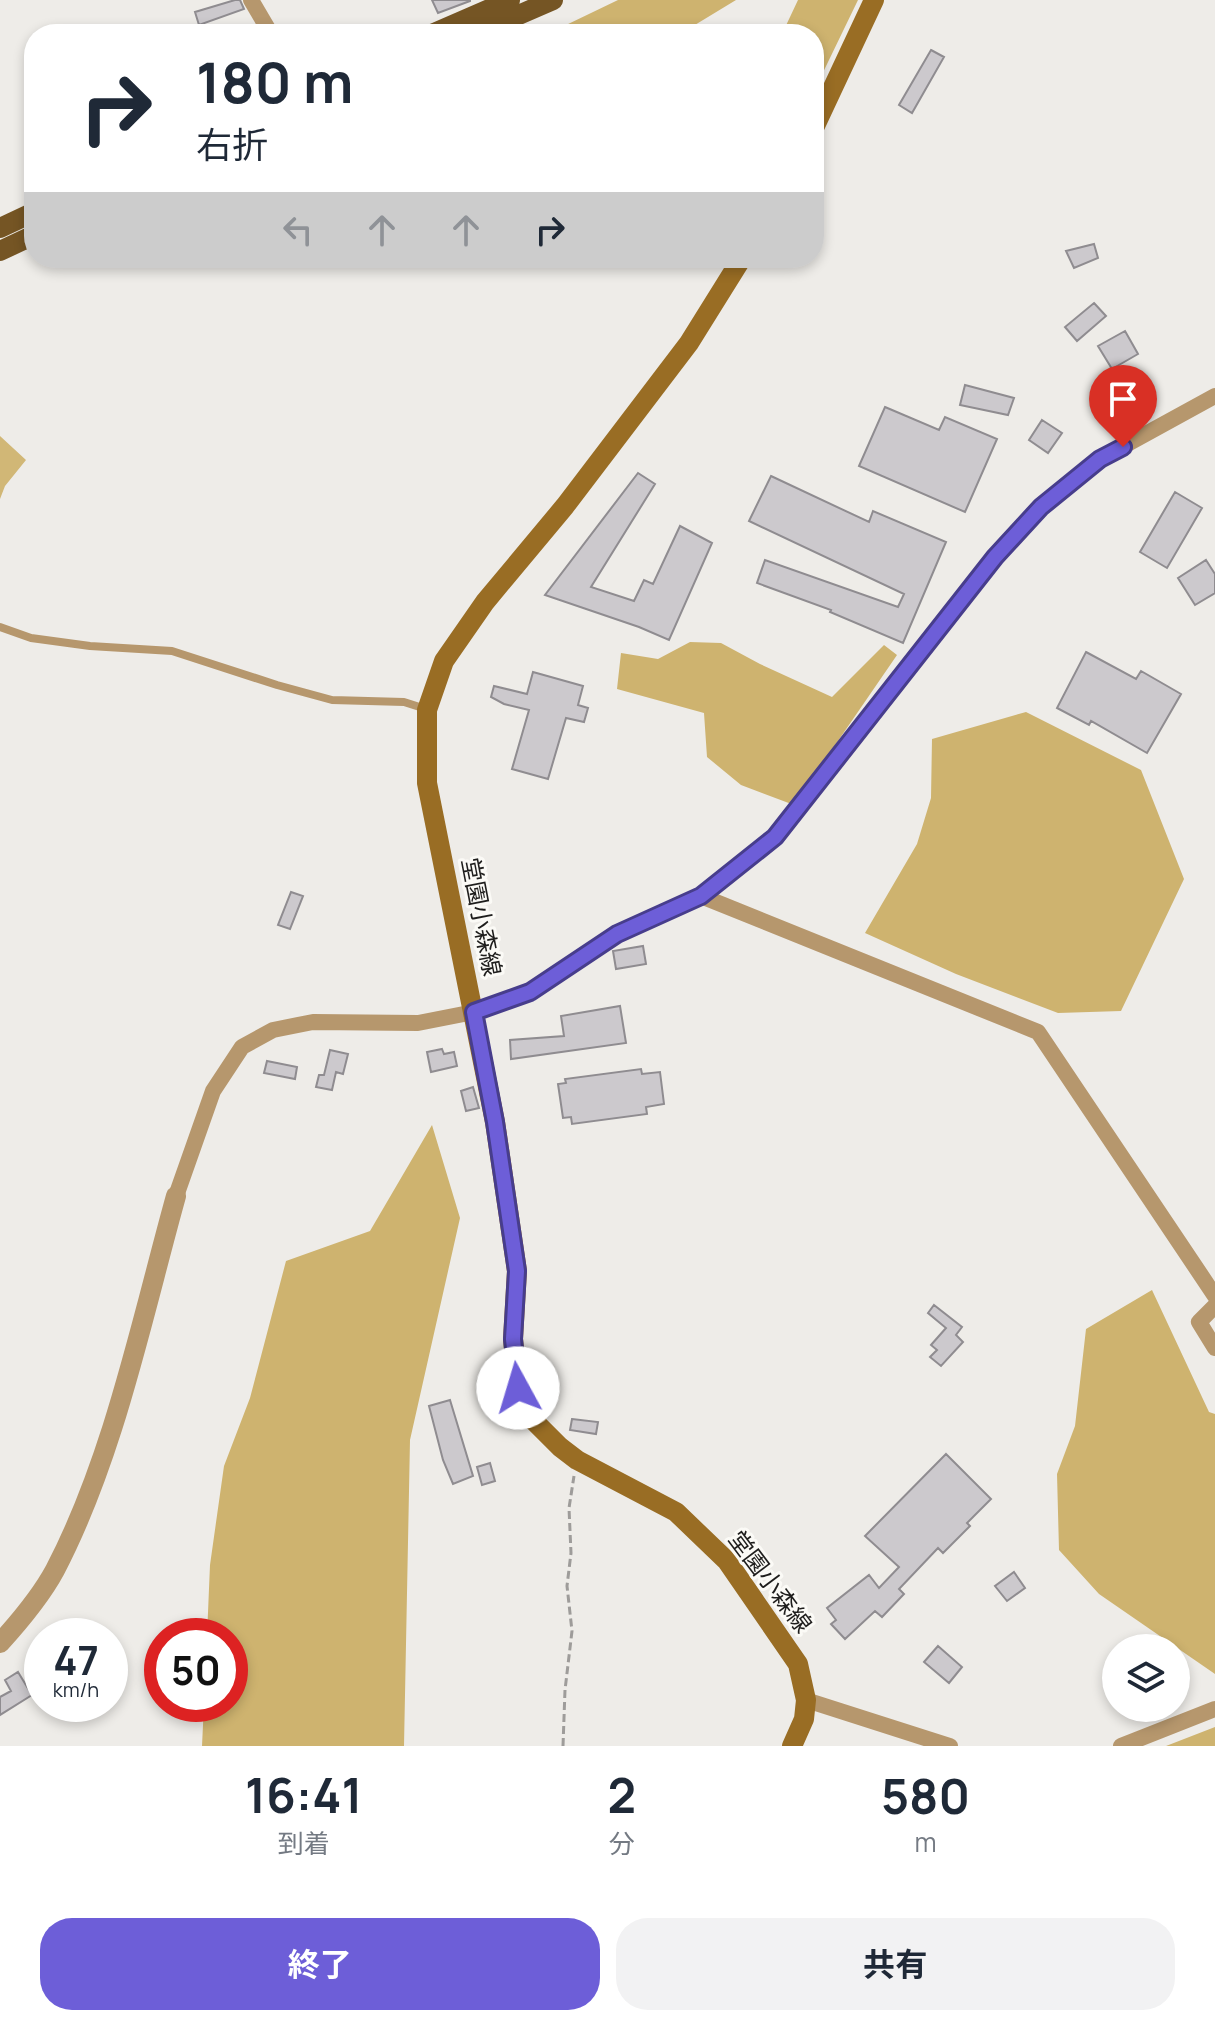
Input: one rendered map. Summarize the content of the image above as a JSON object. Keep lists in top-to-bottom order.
{
  "streets": {
    "main road": ["堂園小森線"]
  },
  "page": {
    "turn": ["180 m", "右折"],
    "speed": "47 km/h",
    "limit": "50",
    "eta": [
      "16:41",
      "到着",
      "2",
      "分",
      "580",
      "m"
    ],
    "buttons": ["終了", "共有"]
  }
}
